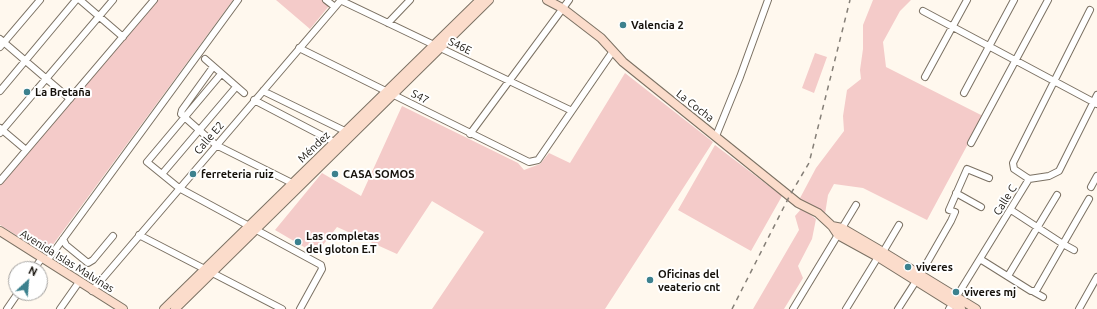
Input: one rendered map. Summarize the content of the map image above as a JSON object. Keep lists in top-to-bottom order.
{
  "streets": {
    "street": [
      "S46E",
      "S47",
      "La Cocha",
      "Calle E2",
      "Méndez",
      "Calle C",
      "Avenida Islas Malvinas"
    ]
  },
  "crossings": [
    ["S46E", "S47"],
    ["S46E", "Calle E2"],
    ["S46E", "Méndez"],
    ["S47", "Calle E2"],
    ["S47", "Méndez"],
    ["La Cocha", "Calle C"],
    ["Calle E2", "Avenida Islas Malvinas"]
  ],
  "places": [
    "Valencia 2",
    "La Bretaña",
    "ferreteria ruiz",
    "CASA SOMOS",
    "Las completas del gloton E.T",
    "viveres",
    "Oficinas del veaterio cnt",
    "viveres mj"
  ],
  "north": "top right"
}
